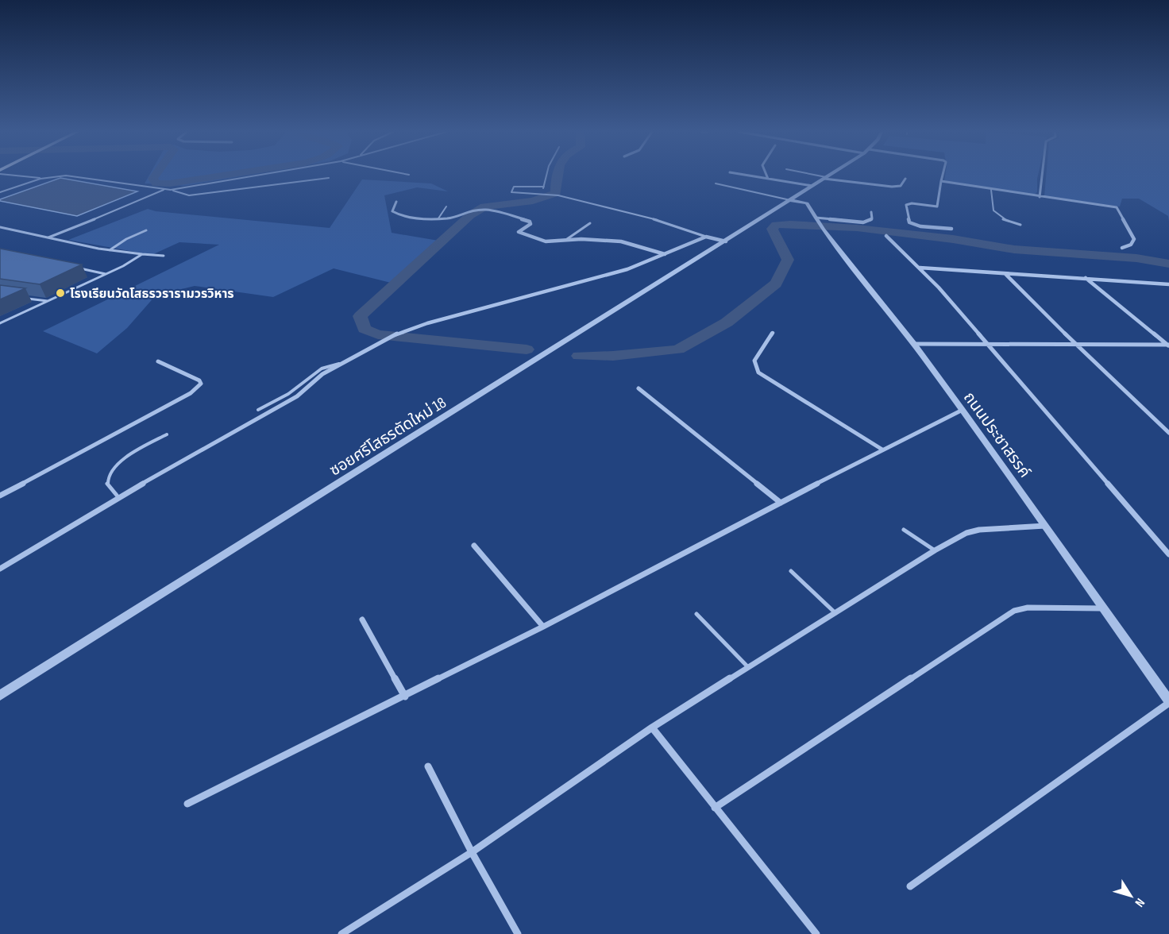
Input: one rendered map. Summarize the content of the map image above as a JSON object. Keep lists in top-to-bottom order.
{
  "streets": {
    "street": ["ถนนประชาสรรค์", "ซอยศรีโสธรตัดใหม่ 18"]
  },
  "crossings": [
    ["ถนนประชาสรรค์", "ซอยศรีโสธรตัดใหม่ 18"]
  ],
  "places": ["โรงเรียนวัดโสธรวรารามวรวิหาร"],
  "north": "bottom right"
}
